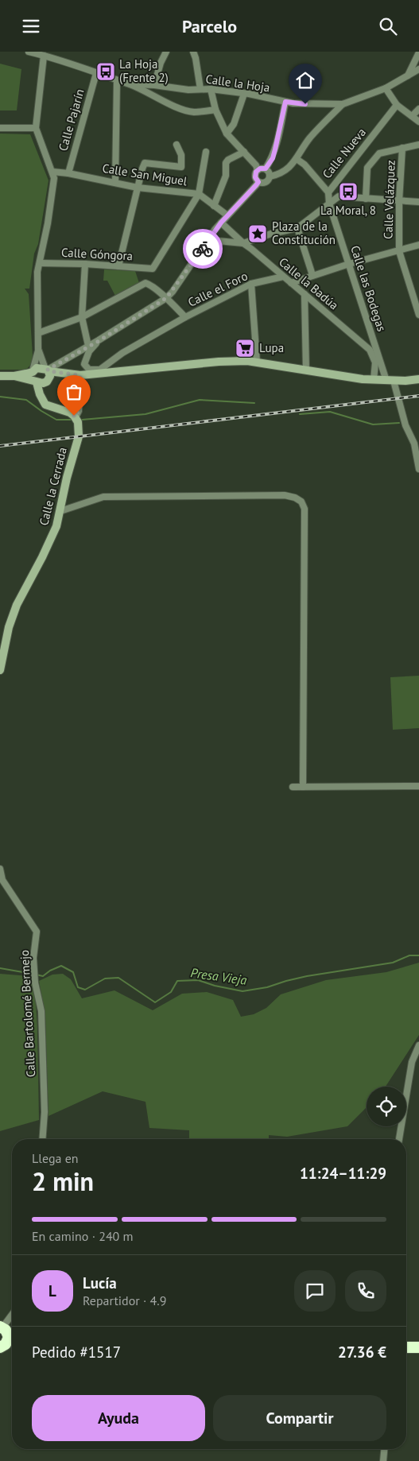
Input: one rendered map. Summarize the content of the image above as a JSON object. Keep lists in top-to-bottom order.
{
  "streets": {
    "main road": ["Calle la Cerrada"],
    "street": [
      "Calle la Hoja",
      "Calle Pajarín",
      "Calle Nueva",
      "Calle San Miguel",
      "Calle Velázquez",
      "Calle Góngora",
      "Calle la Badúa",
      "Calle las Bodegas",
      "Calle el Foro",
      "Calle Bartolomé Bermejo"
    ]
  },
  "crossings": [
    ["Calle Pajarín", "Calle San Miguel"],
    ["Calle Nueva", "Calle las Bodegas"],
    ["Calle San Miguel", "Calle Góngora"],
    ["Calle la Badúa", "Calle las Bodegas"],
    ["Calle la Badúa", "Calle el Foro"]
  ],
  "water": ["Presa Vieja"],
  "places": {
    "bus stop": ["La Hoja (Frente 2)", "La Moral, 8"],
    "place": ["Plaza de la Constitución"],
    "supermarket": ["Lupa"]
  },
  "page": {
    "header": "Parcelo",
    "heading": ["2 min", "Llega en", "11:24–11:29"],
    "panel": [
      "Lucía",
      "Repartidor · 4.9",
      "Pedido #1517",
      "27.36 €"
    ],
    "bar": "En camino · 240 m",
    "round": "L",
    "buttons": ["Ayuda", "Compartir"]
  }
}
